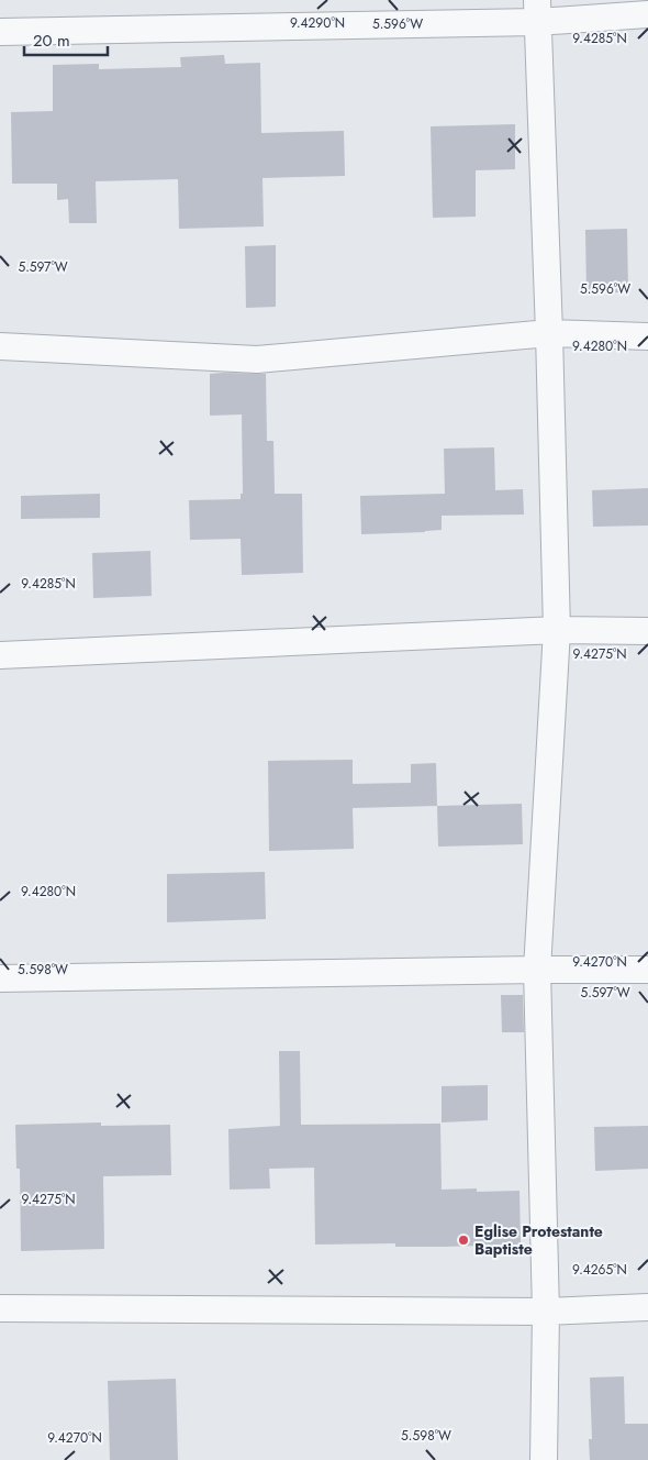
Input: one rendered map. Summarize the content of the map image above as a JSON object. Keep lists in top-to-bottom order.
{
  "places": ["Eglise Protestante Baptiste"],
  "scale_bar": "20 m",
  "coordinates": [
    "9.4290°N",
    "5.596°W",
    "9.4285°N",
    "5.597°W",
    "9.4280°N",
    "9.4275°N",
    "9.4270°N",
    "5.598°W",
    "9.4265°N"
  ]
}
